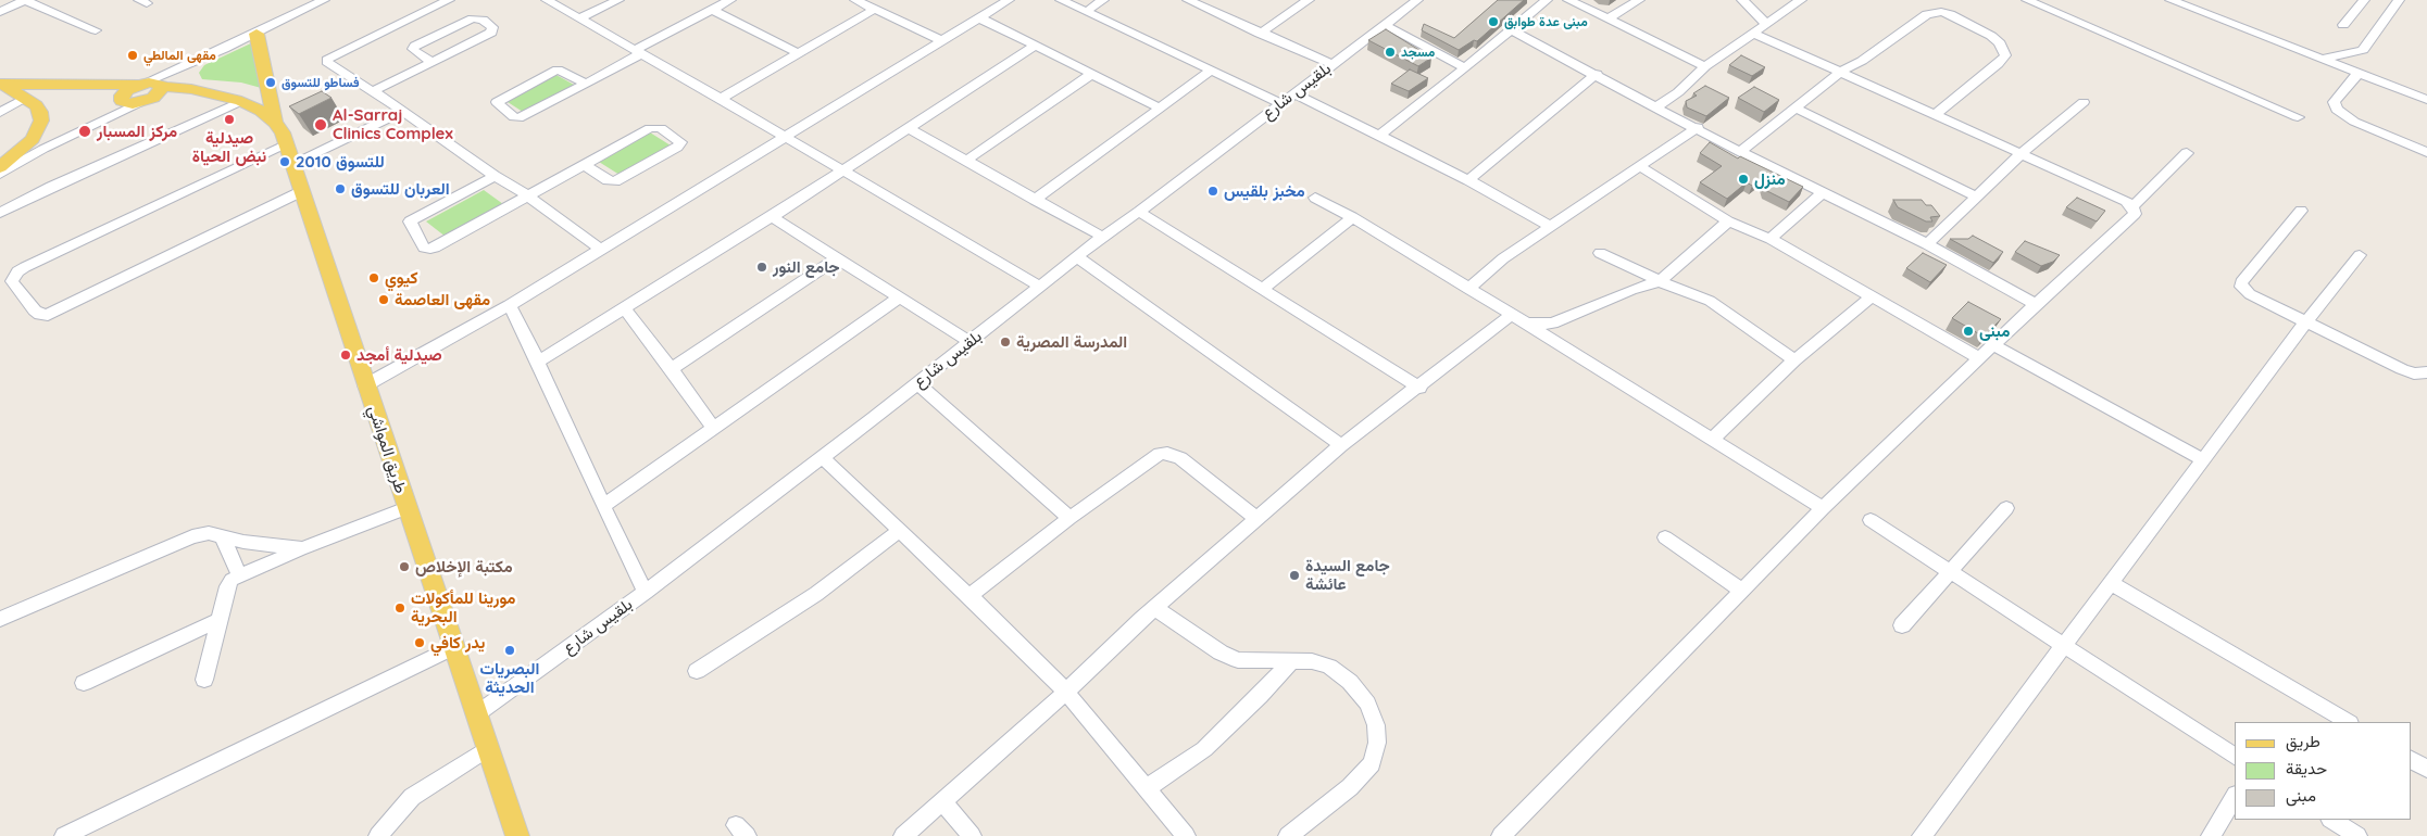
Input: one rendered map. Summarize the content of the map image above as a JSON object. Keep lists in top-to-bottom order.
{
  "streets": {
    "main road": ["طريق المواشي"],
    "street": ["بلقيس شارع"]
  },
  "crossings": [
    ["بلقيس شارع", "طريق المواشي"]
  ],
  "places": [
    "مبنى عدة طوابق",
    "مسجد",
    "مقهى المالطي",
    "فساطو للتسوق",
    "صيدلية نبض الحياة",
    "Al-Sarraj Clinics Complex",
    "مركز المسبار",
    "2010 للتسوق",
    "منزل",
    "العربان للتسوق",
    "مخبز بلقيس",
    "جامع النور",
    "كيوي",
    "مقهى العاصمة",
    "مبنى",
    "المدرسة المصرية",
    "صيدلية أمجد",
    "مكتبة الإخلاص",
    "جامع السيدة عائشة",
    "مورينا للمأكولات البحرية",
    "يدر كافي",
    "البصريات الحديثة"
  ],
  "legend": ["طريق", "حديقة", "مبنى"]
}
